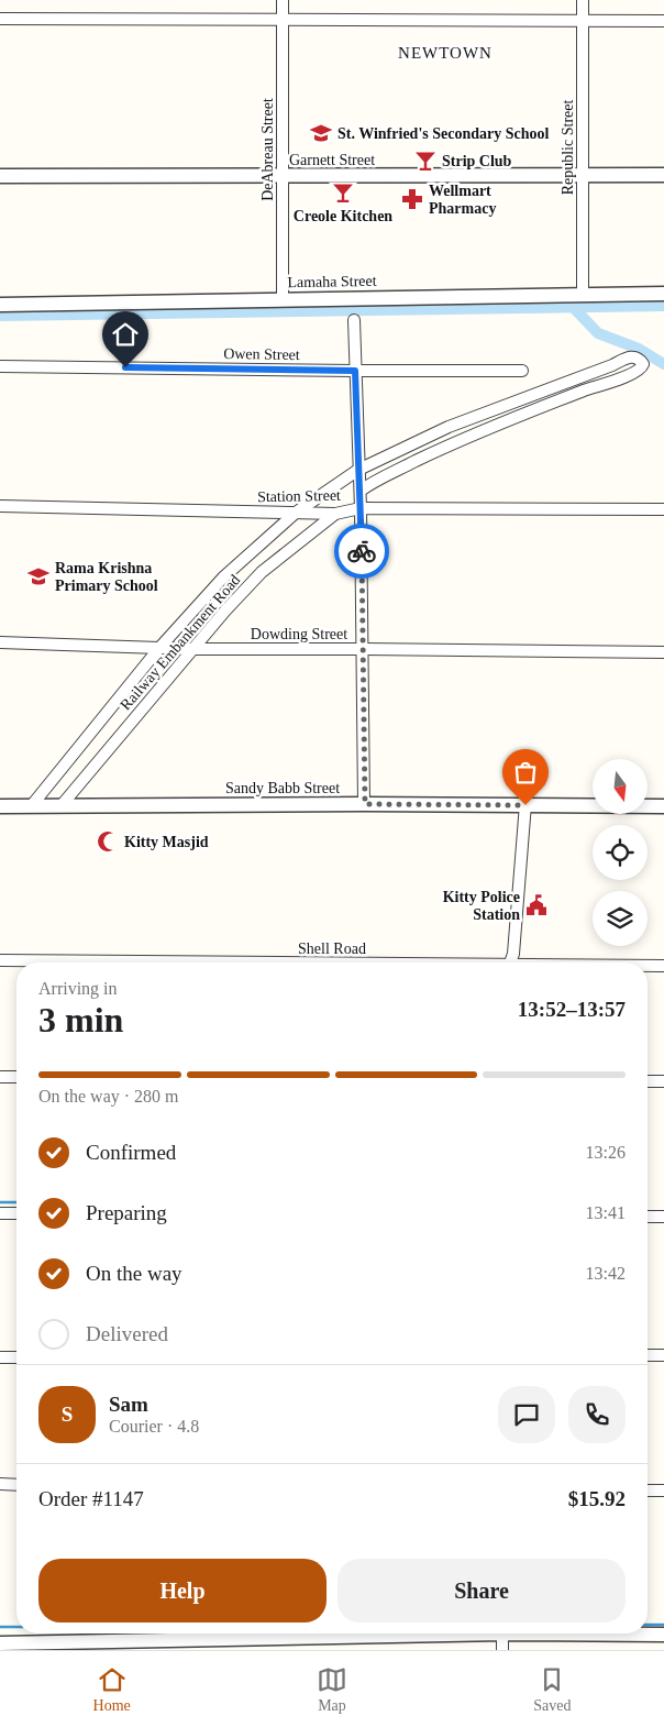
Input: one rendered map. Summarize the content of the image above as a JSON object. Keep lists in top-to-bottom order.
{
  "streets": {
    "street": [
      "Republic Street",
      "DeAbreau Street",
      "Garnett Street",
      "Lamaha Street",
      "Owen Street",
      "Station Street",
      "Dowding Street",
      "Railway Embankment Road",
      "Sandy Babb Street",
      "Shell Road"
    ]
  },
  "crossings": [
    ["Republic Street", "Garnett Street"],
    ["Republic Street", "Lamaha Street"],
    ["DeAbreau Street", "Garnett Street"],
    ["DeAbreau Street", "Lamaha Street"],
    ["Station Street", "Railway Embankment Road"],
    ["Dowding Street", "Railway Embankment Road"],
    ["Railway Embankment Road", "Sandy Babb Street"]
  ],
  "districts": ["NEWTOWN"],
  "places": {
    "school or university": ["St. Winfried's Secondary School", "Rama Krishna Primary School"],
    "bar": ["Strip Club", "Creole Kitchen"],
    "pharmacy": ["Wellmart Pharmacy"],
    "mosque": ["Kitty Masjid"],
    "public building": ["Kitty Police Station"]
  },
  "north": "bottom",
  "page": {
    "heading": ["3 min", "Arriving in", "13:52–13:57"],
    "panel": [
      "Sam",
      "Courier · 4.8",
      "Order #1147",
      "$15.92"
    ],
    "bar": "On the way · 280 m",
    "list": [
      ["Confirmed", "13:26"],
      ["Preparing", "13:41"],
      ["On the way", "13:42"],
      "Delivered"
    ],
    "round": "S",
    "buttons": ["Help", "Share"],
    "tabs": ["Home", "Map", "Saved"]
  }
}
